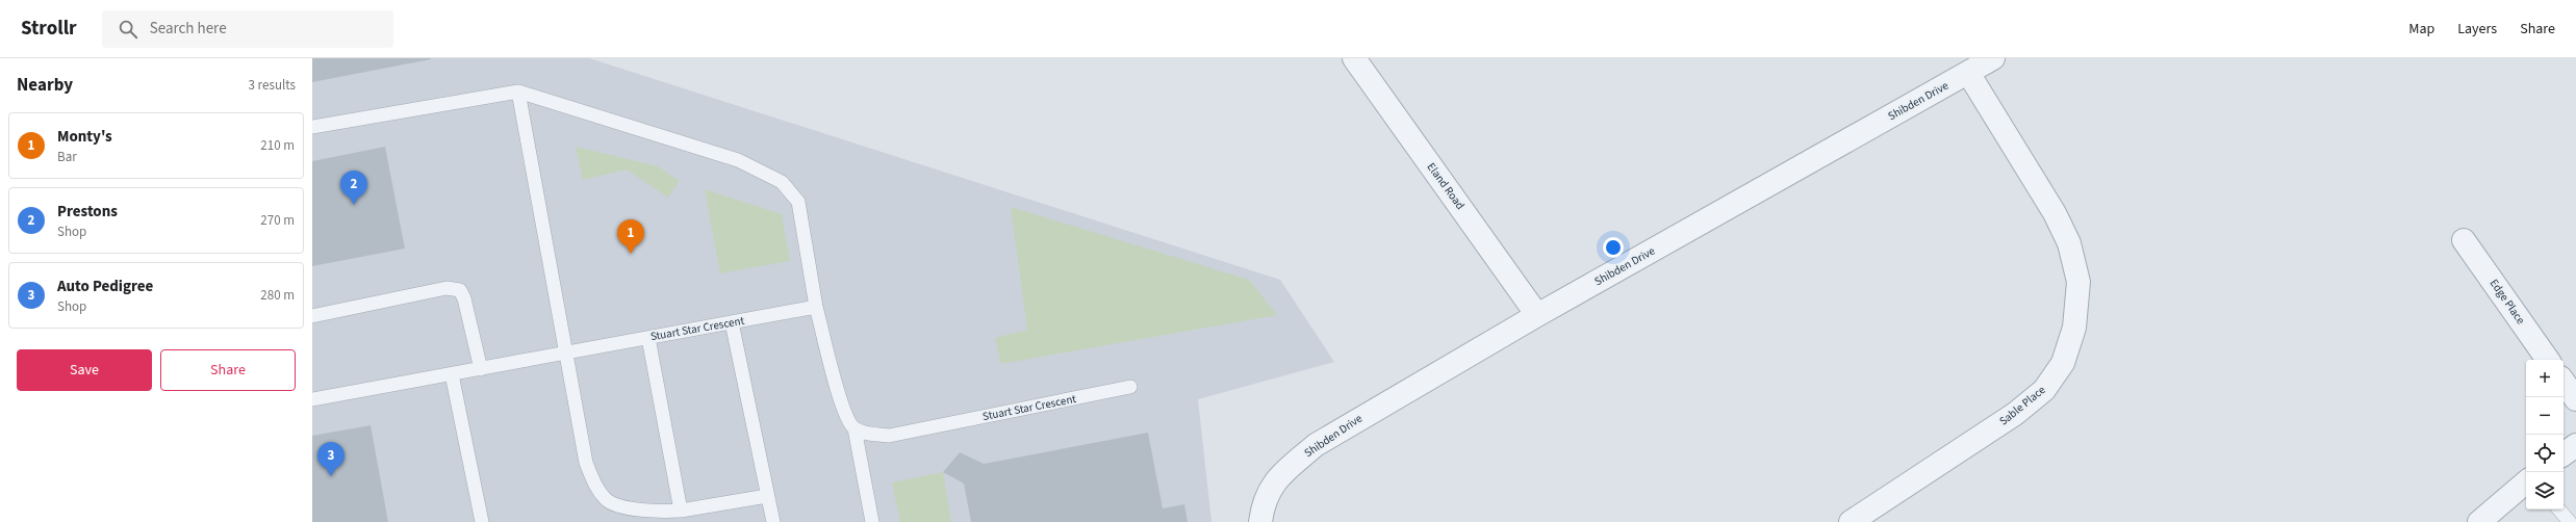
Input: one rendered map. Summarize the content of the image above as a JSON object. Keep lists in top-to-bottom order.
{
  "streets": {
    "street": [
      "Shibden Drive",
      "Eland Road",
      "Edge Place",
      "Sable Place"
    ],
    "lane": ["Stuart Star Crescent"]
  },
  "crossings": [
    ["Shibden Drive", "Eland Road"],
    ["Shibden Drive", "Sable Place"]
  ],
  "page": {
    "header": "Strollr",
    "search": "Search here",
    "nav": ["Map", "Layers", "Share"],
    "heading": ["Nearby", "3 results"],
    "list": [
      {
        "mark": "1",
        "name": "Monty's",
        "note": "Bar",
        "value": "210 m"
      },
      {
        "mark": "2",
        "name": "Prestons",
        "note": "Shop",
        "value": "270 m"
      },
      {
        "mark": "3",
        "name": "Auto Pedigree",
        "note": "Shop",
        "value": "280 m"
      }
    ],
    "pins": ["2", "1", "3"],
    "buttons": ["Save", "Share"],
    "map_buttons": ["+", "−"]
  }
}
